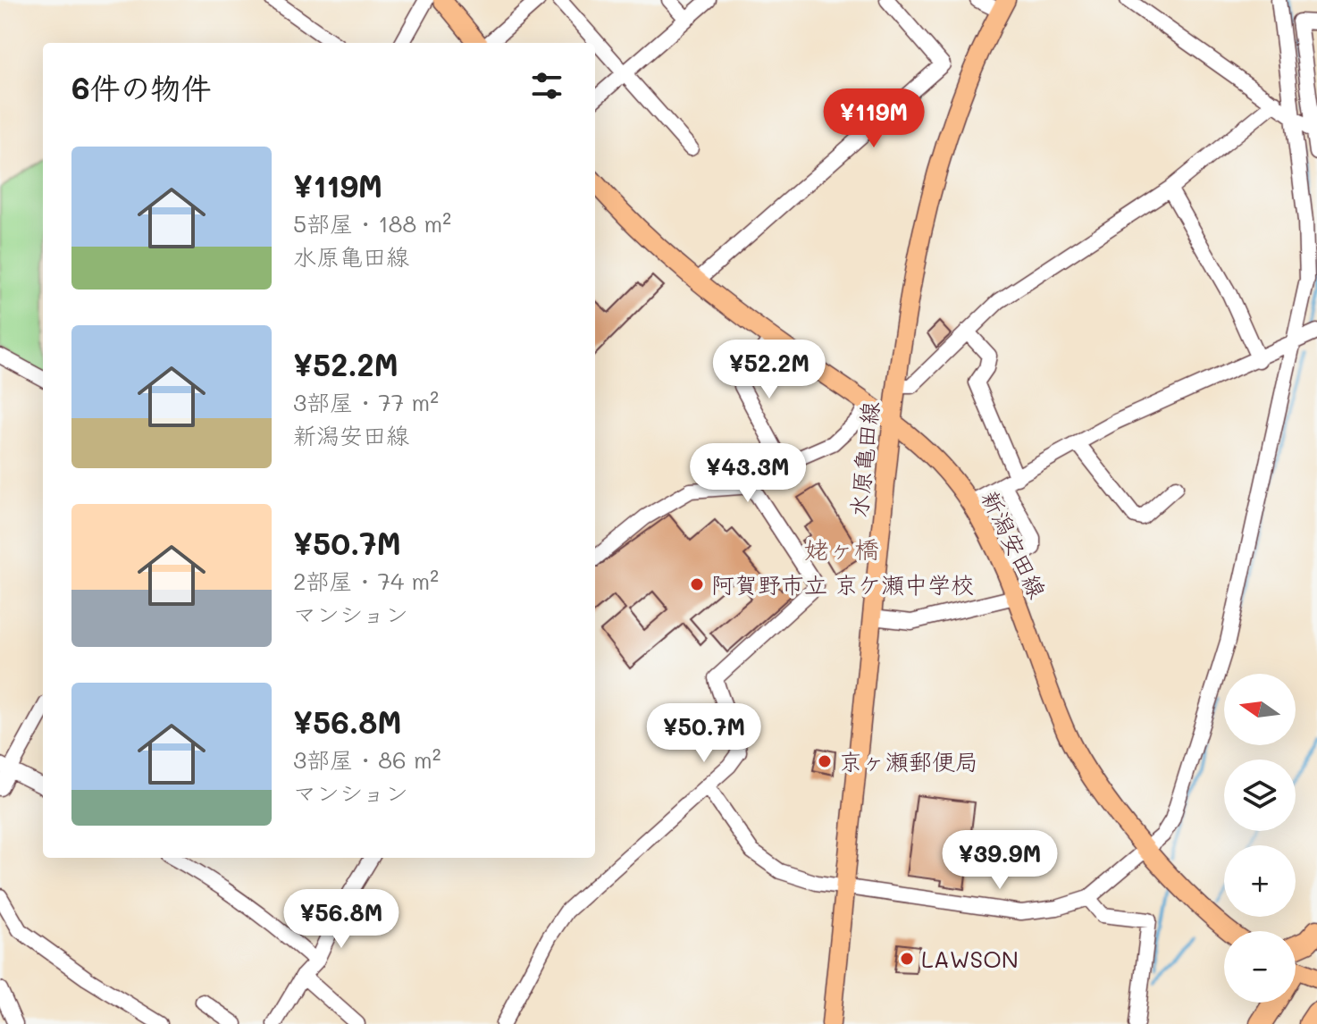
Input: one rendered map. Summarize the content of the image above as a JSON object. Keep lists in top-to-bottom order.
{
  "streets": {
    "main road": ["水原亀田線", "新潟安田線"]
  },
  "crossings": [
    ["水原亀田線", "新潟安田線"]
  ],
  "districts": ["姥ヶ橋"],
  "places": ["阿賀野市立 京ケ瀬中学校", "京ヶ瀬郵便局", "LAWSON"],
  "north": "left",
  "page": {
    "heading": "6件の物件",
    "price": [
      "¥119M",
      "¥52.2M",
      "¥43.3M",
      "¥50.7M",
      "¥39.9M",
      "¥56.8M"
    ],
    "list": [
      {
        "name": "¥119M",
        "note": "5部屋 · 188 m² · 水原亀田線"
      },
      {
        "name": "¥52.2M",
        "note": "3部屋 · 77 m² · 新潟安田線"
      },
      {
        "name": "¥50.7M",
        "note": "2部屋 · 74 m² · マンション"
      },
      {
        "name": "¥56.8M",
        "note": "3部屋 · 86 m² · マンション"
      }
    ],
    "map_buttons": ["+", "−"]
  }
}
